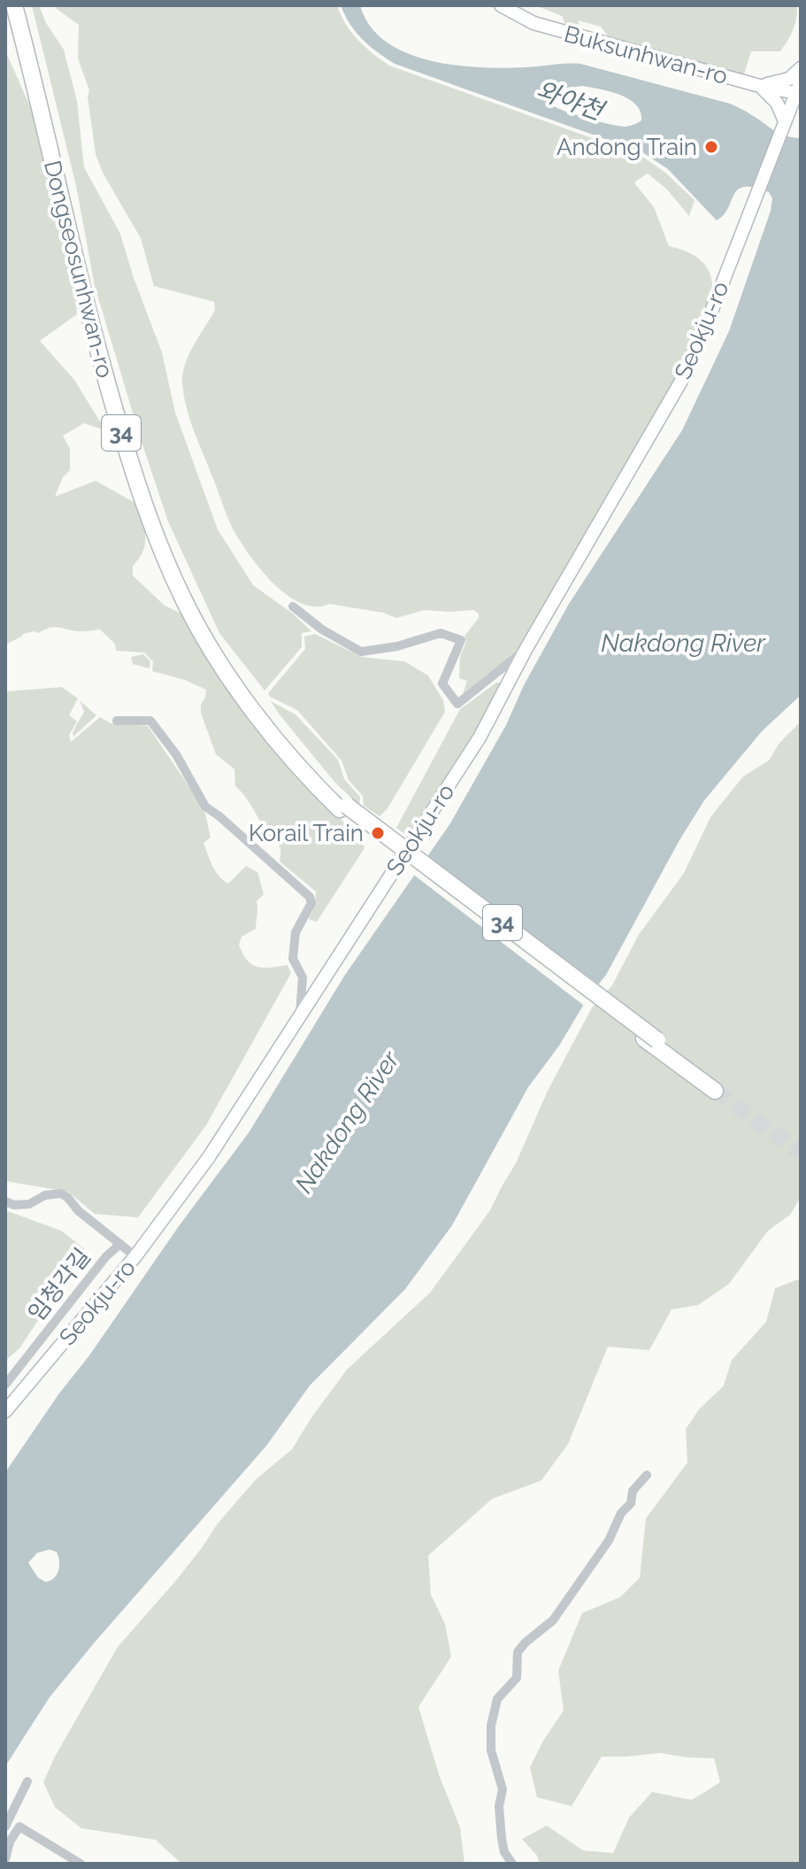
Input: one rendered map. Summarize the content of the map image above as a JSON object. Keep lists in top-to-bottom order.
{
  "streets": {
    "highway": ["Dongseosunhwan-ro", "34"],
    "street": ["Buksunhwan-ro", "Seokju-ro", "임청각길"]
  },
  "water": ["와야천", "Nakdong River"],
  "places": ["Andong Train", "Korail Train"]
}
